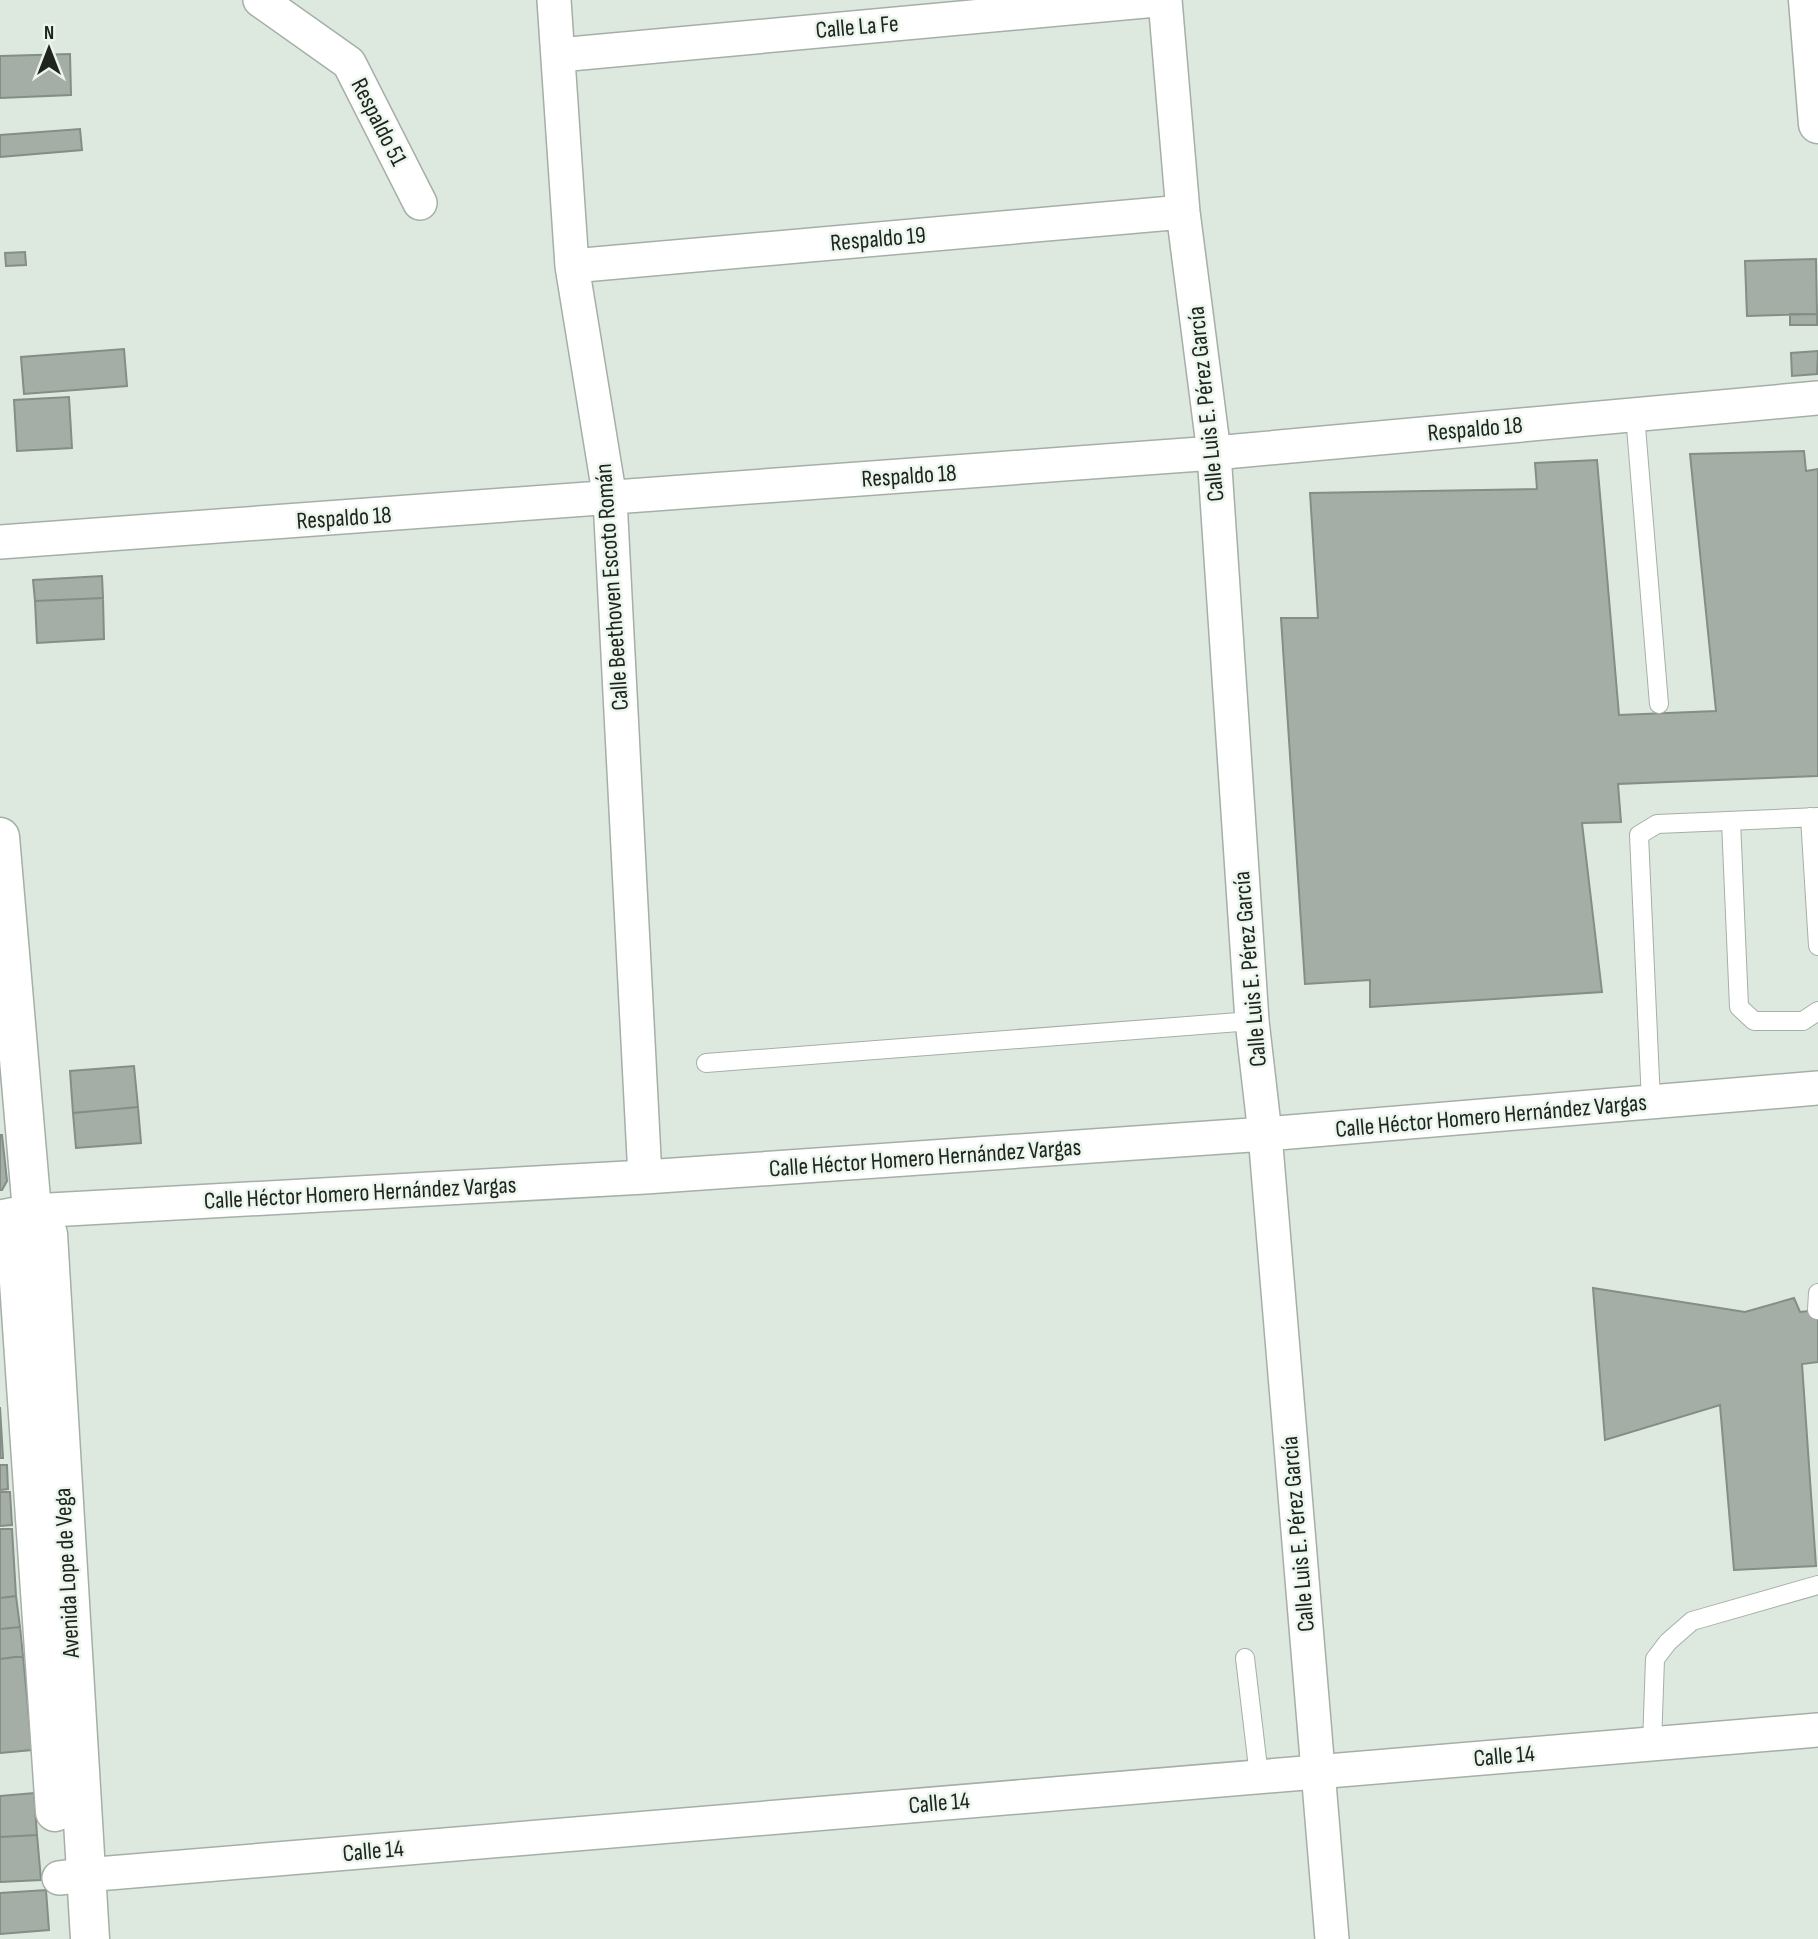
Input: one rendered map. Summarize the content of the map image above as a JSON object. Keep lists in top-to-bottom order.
{
  "streets": {
    "street": [
      "Calle La Fe",
      "Respaldo 51",
      "Respaldo 19",
      "Calle Luis E. Pérez García",
      "Respaldo 18",
      "Calle Beethoven Escoto Román",
      "Calle Héctor Homero Hernández Vargas",
      "Avenida Lope de Vega",
      "Calle 14"
    ]
  },
  "crossings": [
    ["Calle La Fe", "Calle Beethoven Escoto Román"],
    ["Respaldo 19", "Calle Luis E. Pérez García"],
    ["Respaldo 19", "Calle Beethoven Escoto Román"],
    ["Calle Luis E. Pérez García", "Respaldo 18"],
    ["Calle Luis E. Pérez García", "Calle Héctor Homero Hernández Vargas"],
    ["Calle Luis E. Pérez García", "Calle 14"],
    ["Respaldo 18", "Calle Beethoven Escoto Román"],
    ["Calle Beethoven Escoto Román", "Calle Héctor Homero Hernández Vargas"],
    ["Calle Héctor Homero Hernández Vargas", "Avenida Lope de Vega"],
    ["Avenida Lope de Vega", "Calle 14"]
  ],
  "north": "top"
}
